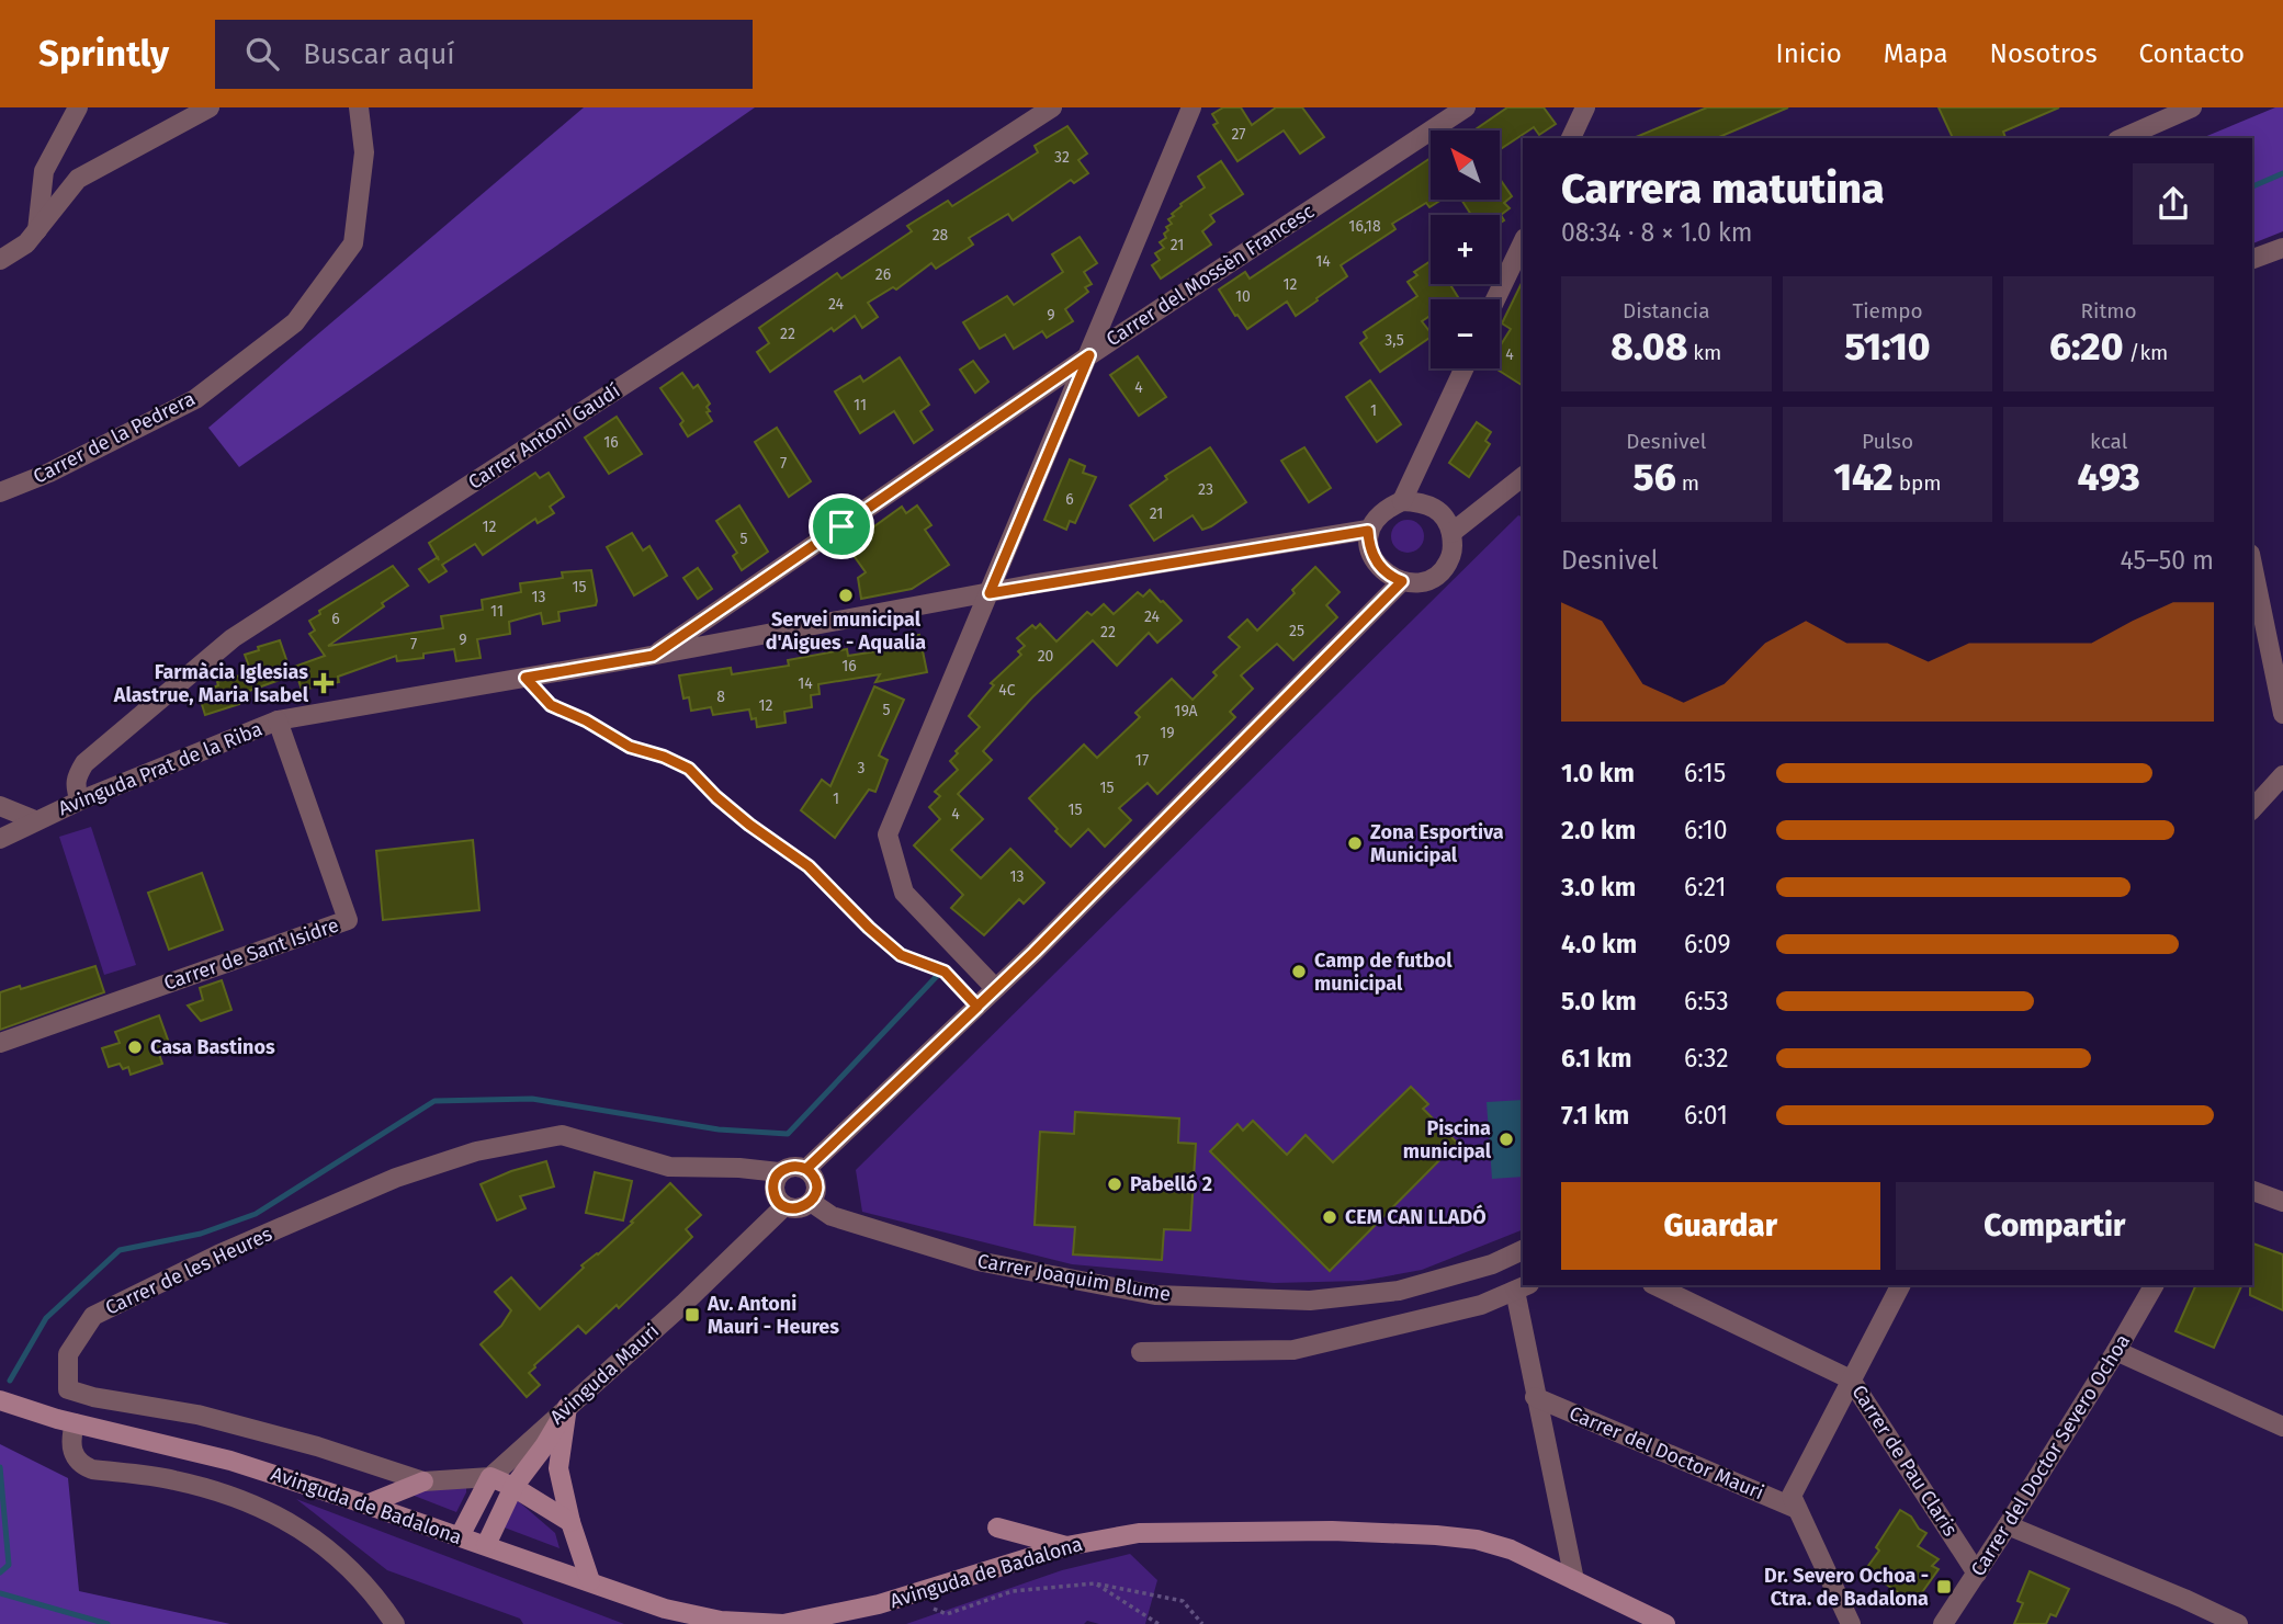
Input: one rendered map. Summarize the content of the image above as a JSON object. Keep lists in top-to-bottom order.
{
  "streets": {
    "street": [
      "Carrer del Mossèn Francesc",
      "Carrer Antoni Gaudí",
      "Carrer de la Pedrera",
      "Avinguda Prat de la Riba",
      "Carrer de Sant Isidre",
      "Carrer de les Heures",
      "Carrer Joaquim Blume",
      "Avinguda Mauri",
      "Carrer del Doctor Mauri",
      "Carrer del Doctor Severo Ochoa",
      "Carrer de Pau Claris",
      "Avinguda de Badalona"
    ]
  },
  "crossings": [
    ["Carrer del Mossèn Francesc", "Avinguda Prat de la Riba"],
    ["Carrer Antoni Gaudí", "Avinguda Prat de la Riba"],
    ["Avinguda Prat de la Riba", "Carrer de Sant Isidre"],
    ["Carrer de les Heures", "Carrer Joaquim Blume"],
    ["Carrer de les Heures", "Avinguda Mauri"],
    ["Carrer Joaquim Blume", "Avinguda Mauri"],
    ["Carrer del Doctor Mauri", "Carrer de Pau Claris"],
    ["Carrer del Doctor Mauri", "Avinguda de Badalona"],
    ["Carrer del Doctor Severo Ochoa", "Carrer de Pau Claris"]
  ],
  "places": {
    "other": [
      "Servei municipal d'Aigues - Aqualia",
      "Zona Esportiva Municipal",
      "Camp de futbol municipal",
      "Casa Bastinos",
      "Piscina municipal",
      "Pabelló 2",
      "CEM CAN LLADÓ"
    ],
    "health": ["Farmàcia Iglesias Alastrue, Maria Isabel"],
    "transit": ["Av. Antoni Mauri - Heures", "Dr. Severo Ochoa - Ctra. de Badalona"]
  },
  "house_numbers": [
    "27",
    "32",
    "16,18",
    "28",
    "21",
    "14",
    "26",
    "12",
    "10",
    "24",
    "9",
    "22",
    "3,5",
    "4",
    "4",
    "11",
    "1",
    "16",
    "7",
    "23",
    "6",
    "21",
    "12",
    "5",
    "15",
    "13",
    "11",
    "24",
    "6",
    "25",
    "22",
    "9",
    "7",
    "20",
    "16",
    "14",
    "4C",
    "8",
    "12",
    "5",
    "19A",
    "19",
    "17",
    "3",
    "15",
    "1",
    "15",
    "4",
    "13"
  ],
  "north": "top left",
  "page": {
    "header": "Sprintly",
    "search": "Buscar aquí",
    "nav": [
      "Inicio",
      "Mapa",
      "Nosotros",
      "Contacto"
    ],
    "map_buttons": ["+", "−"],
    "heading": ["Carrera matutina", "08:34 · 8 × 1.0 km"],
    "stats": [
      ["Distancia", "8.08 km"],
      ["Tiempo", "51:10"],
      ["Ritmo", "6:20 /km"],
      ["Desnivel", "56 m"],
      ["Pulso", "142 bpm"],
      ["kcal", "493"]
    ],
    "chart": ["Desnivel", "45–50 m"],
    "list": [
      {
        "name": "1.0 km",
        "note": "6:15"
      },
      {
        "name": "2.0 km",
        "note": "6:10"
      },
      {
        "name": "3.0 km",
        "note": "6:21"
      },
      {
        "name": "4.0 km",
        "note": "6:09"
      },
      {
        "name": "5.0 km",
        "note": "6:53"
      },
      {
        "name": "6.1 km",
        "note": "6:32"
      },
      {
        "name": "7.1 km",
        "note": "6:01"
      }
    ],
    "buttons": ["Guardar", "Compartir"]
  }
}
